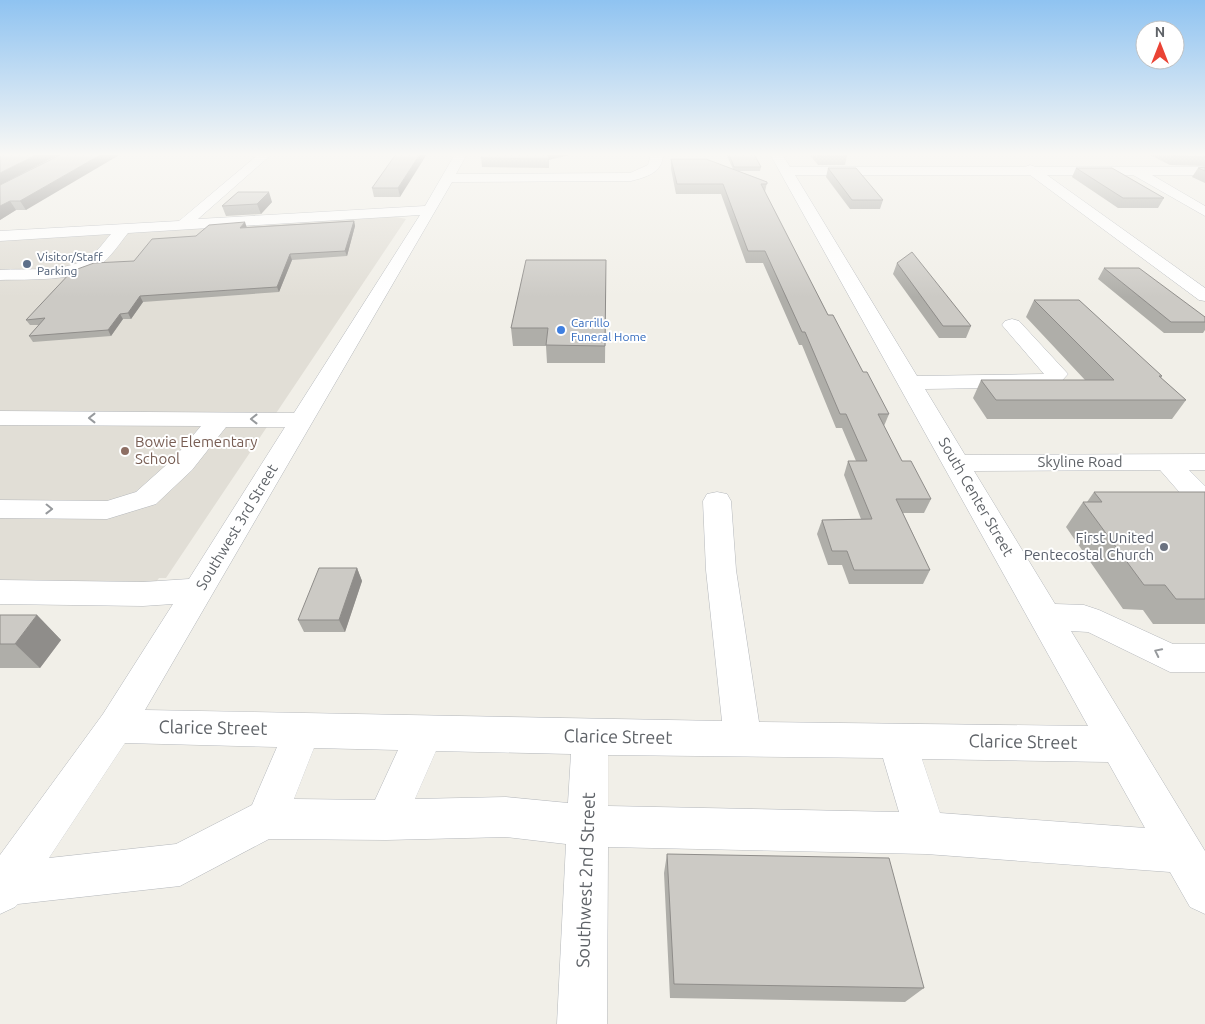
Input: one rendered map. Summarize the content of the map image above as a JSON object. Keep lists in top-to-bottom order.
{
  "streets": {
    "street": [
      "Skyline Road",
      "South Center Street",
      "Southwest 3rd Street",
      "Clarice Street",
      "Southwest 2nd Street"
    ]
  },
  "crossings": [
    ["Skyline Road", "South Center Street"],
    ["South Center Street", "Clarice Street"],
    ["Southwest 3rd Street", "Clarice Street"],
    ["Clarice Street", "Southwest 2nd Street"]
  ],
  "places": [
    "Visitor/Staff Parking",
    "Carrillo Funeral Home",
    "Bowie Elementary School",
    "First United Pentecostal Church"
  ],
  "north": "top"
}
